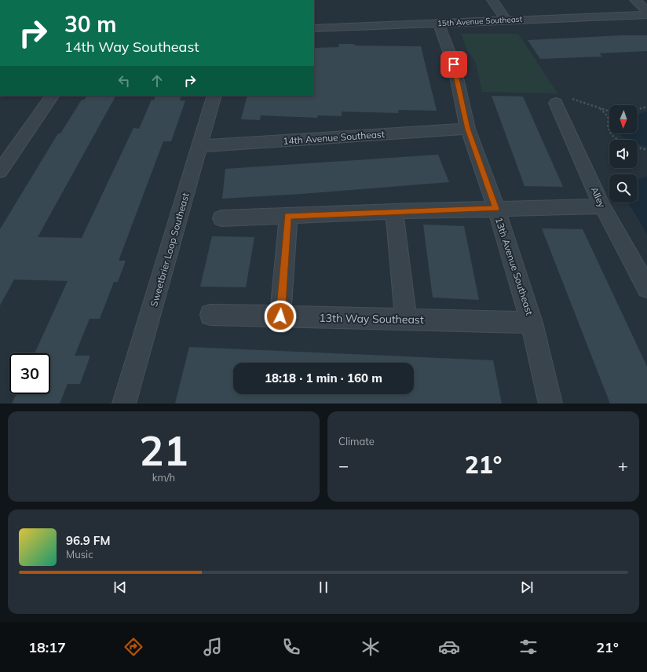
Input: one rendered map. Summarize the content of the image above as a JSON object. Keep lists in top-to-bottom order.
{
  "streets": {
    "street": [
      "15th Avenue Southeast",
      "14th Avenue Southeast",
      "Alley",
      "Sweetbrier Loop Southeast",
      "13th Avenue Southeast",
      "13th Way Southeast"
    ]
  },
  "crossings": [
    ["15th Avenue Southeast", "13th Avenue Southeast"],
    ["14th Avenue Southeast", "Sweetbrier Loop Southeast"],
    ["14th Avenue Southeast", "13th Avenue Southeast"],
    ["13th Avenue Southeast", "13th Way Southeast"]
  ],
  "north": "bottom",
  "page": {
    "turn": ["30 m", "14th Way Southeast"],
    "limit": "30",
    "trip": "18:18 · 1 min · 160 m",
    "tile": [
      ["21", "km/h"],
      "Climate"
    ],
    "heat": ["−", "21°", "+"],
    "song": ["96.9 FM", "Music"],
    "tabs": ["18:17", "21°"]
  }
}
